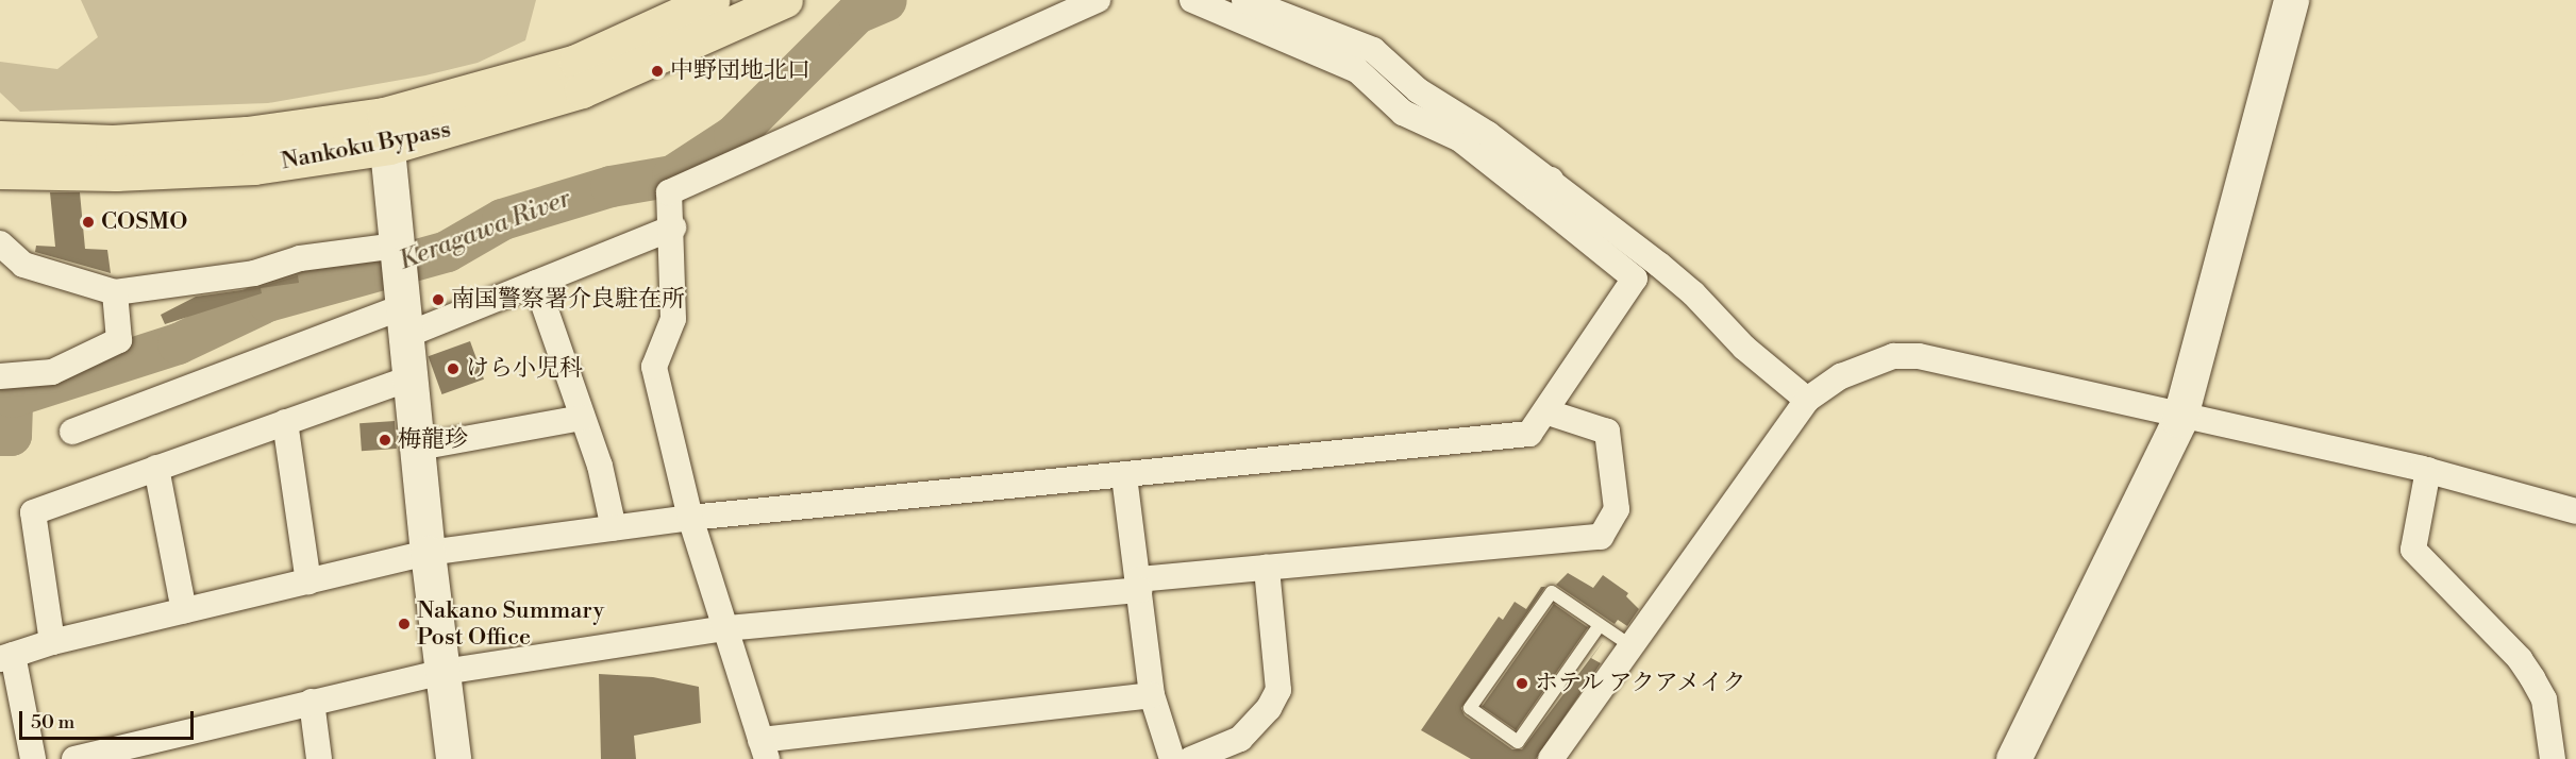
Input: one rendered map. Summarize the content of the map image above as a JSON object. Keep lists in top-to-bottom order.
{
  "streets": {
    "highway": ["Nankoku Bypass"]
  },
  "water": ["Keragawa River"],
  "places": [
    "中野団地北口",
    "COSMO",
    "南国警察署介良駐在所",
    "けら小児科",
    "梅龍珍",
    "Nakano Summary Post Office",
    "ホテル アクアメイク"
  ],
  "scale_bar": "50 m"
}
